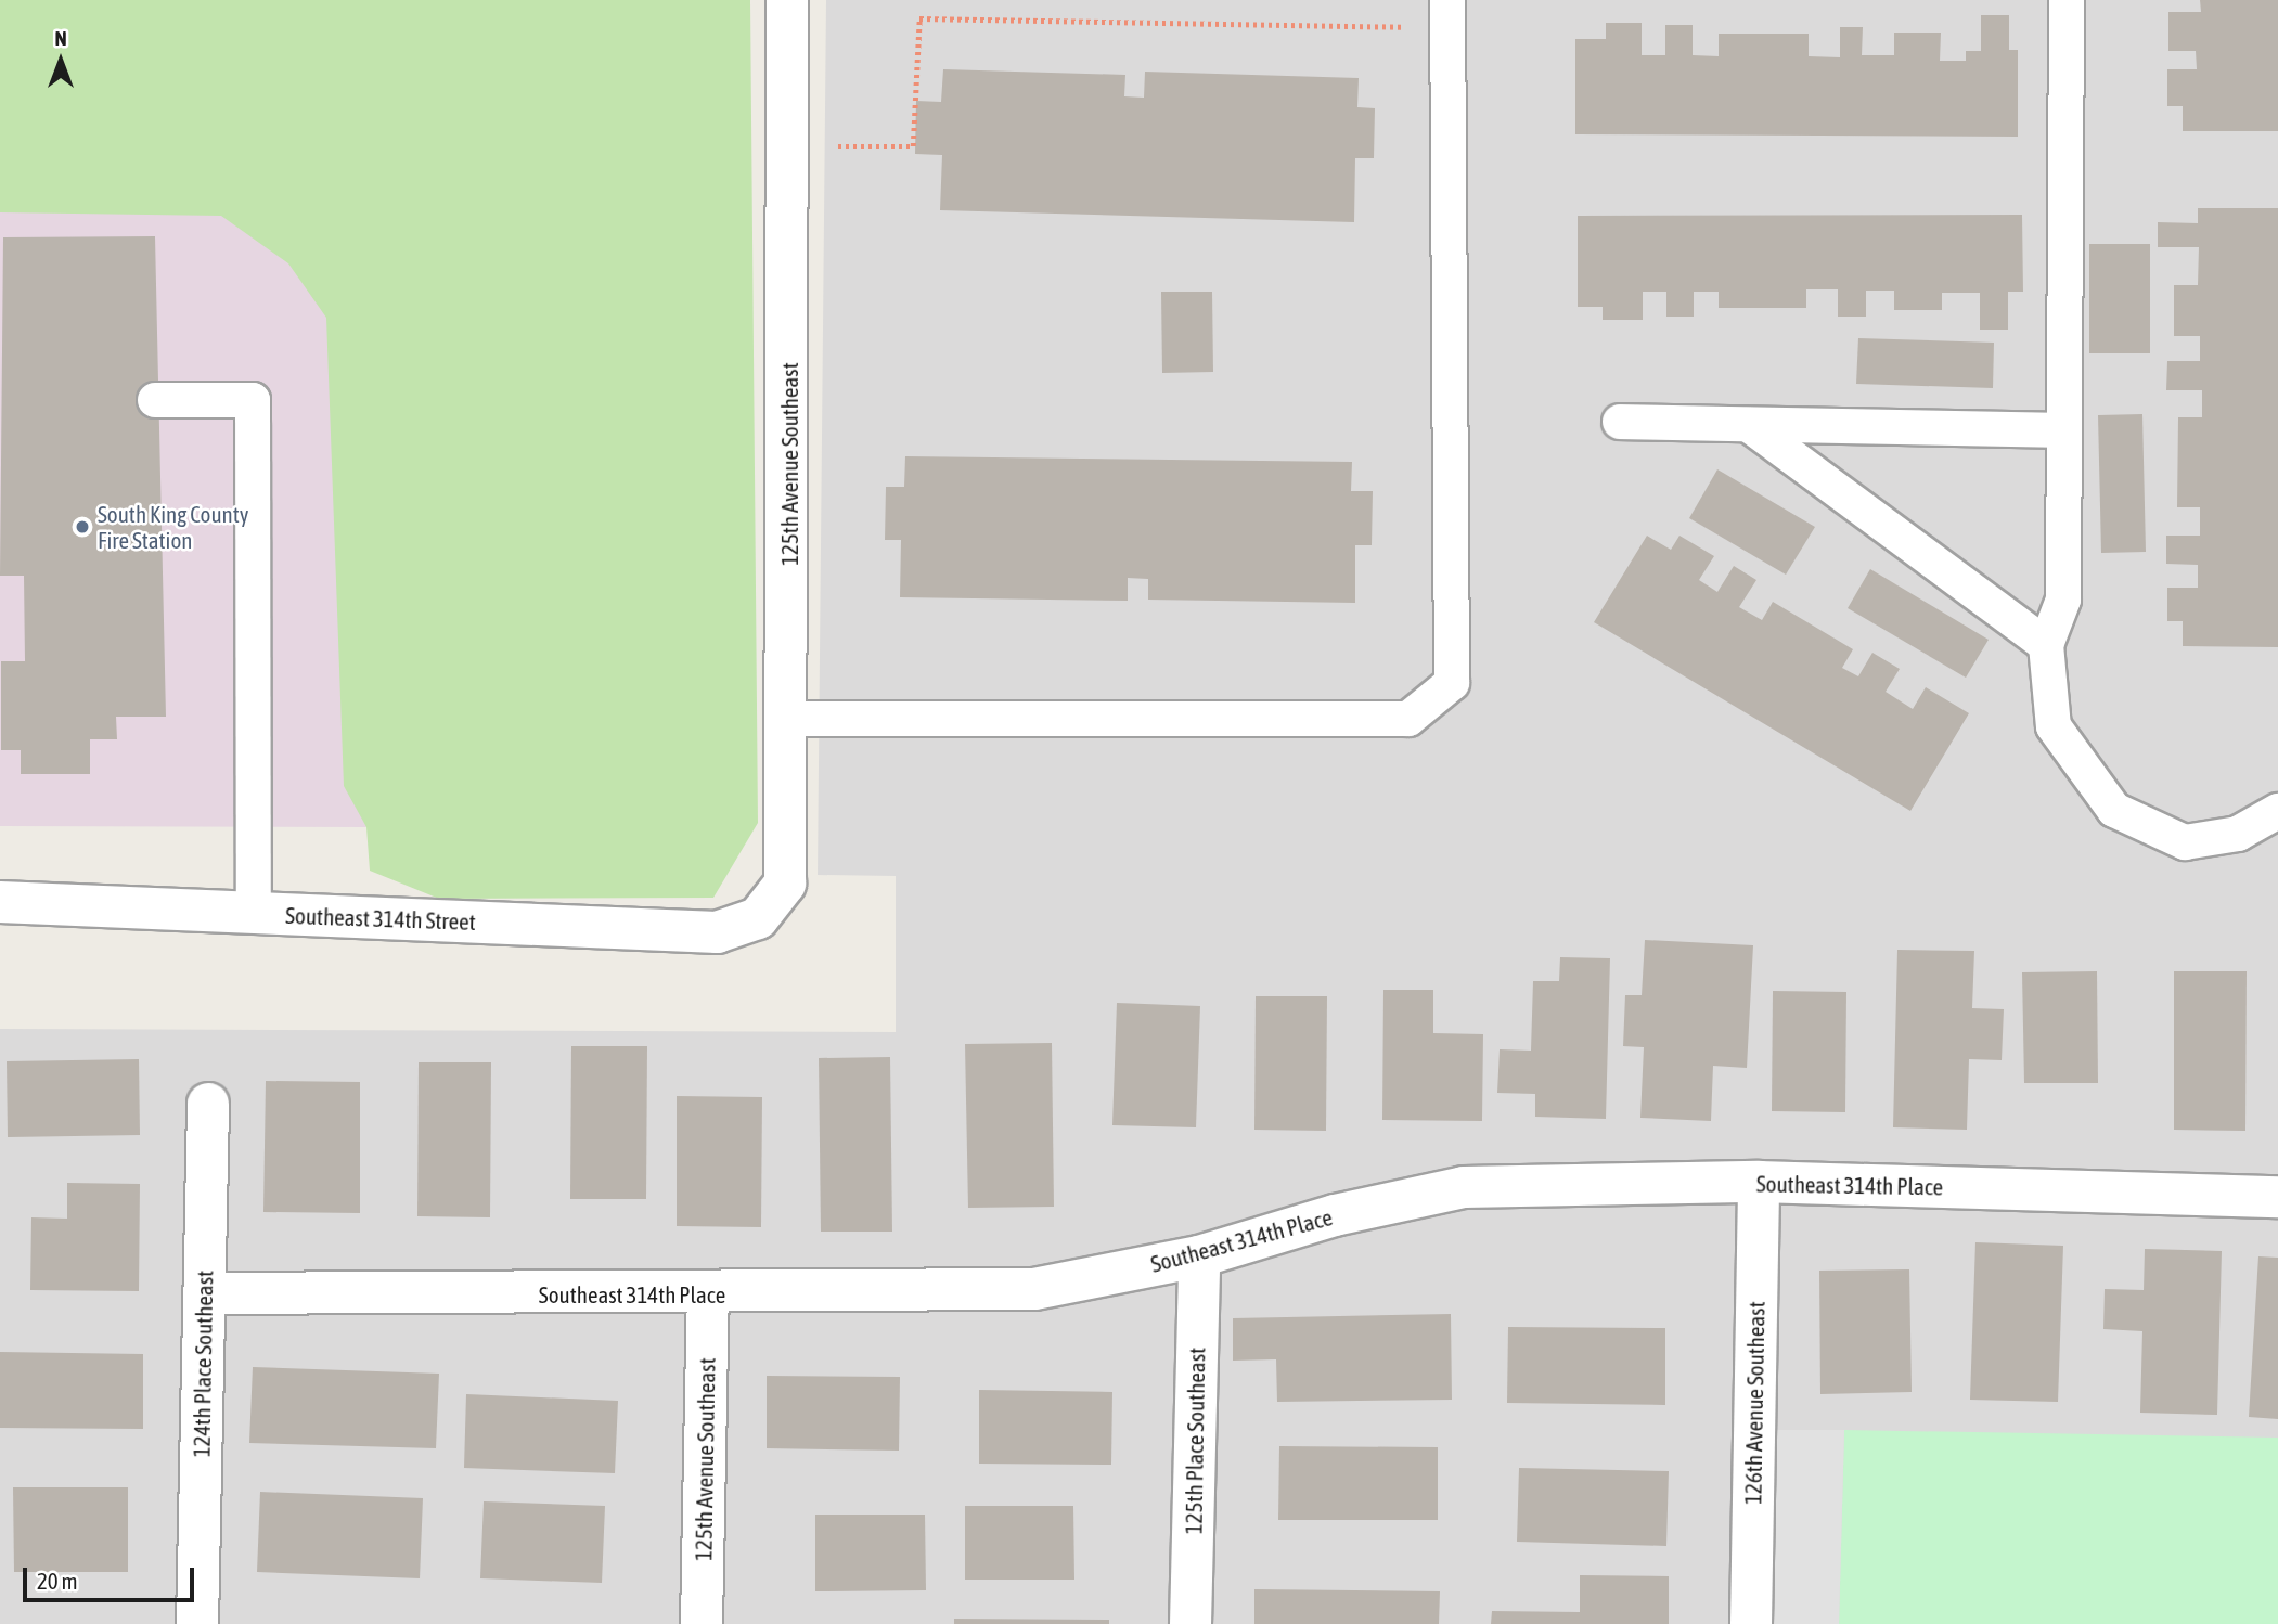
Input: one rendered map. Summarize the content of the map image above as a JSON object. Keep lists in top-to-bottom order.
{
  "streets": {
    "street": [
      "125th Avenue Southeast",
      "Southeast 314th Street",
      "Southeast 314th Place",
      "124th Place Southeast",
      "126th Avenue Southeast",
      "125th Place Southeast"
    ]
  },
  "crossings": [
    ["125th Avenue Southeast", "Southeast 314th Street"],
    ["125th Avenue Southeast", "Southeast 314th Place"],
    ["Southeast 314th Place", "124th Place Southeast"],
    ["Southeast 314th Place", "126th Avenue Southeast"],
    ["Southeast 314th Place", "125th Place Southeast"]
  ],
  "places": ["South King County Fire Station"],
  "scale_bar": "20 m",
  "north": "top"
}
